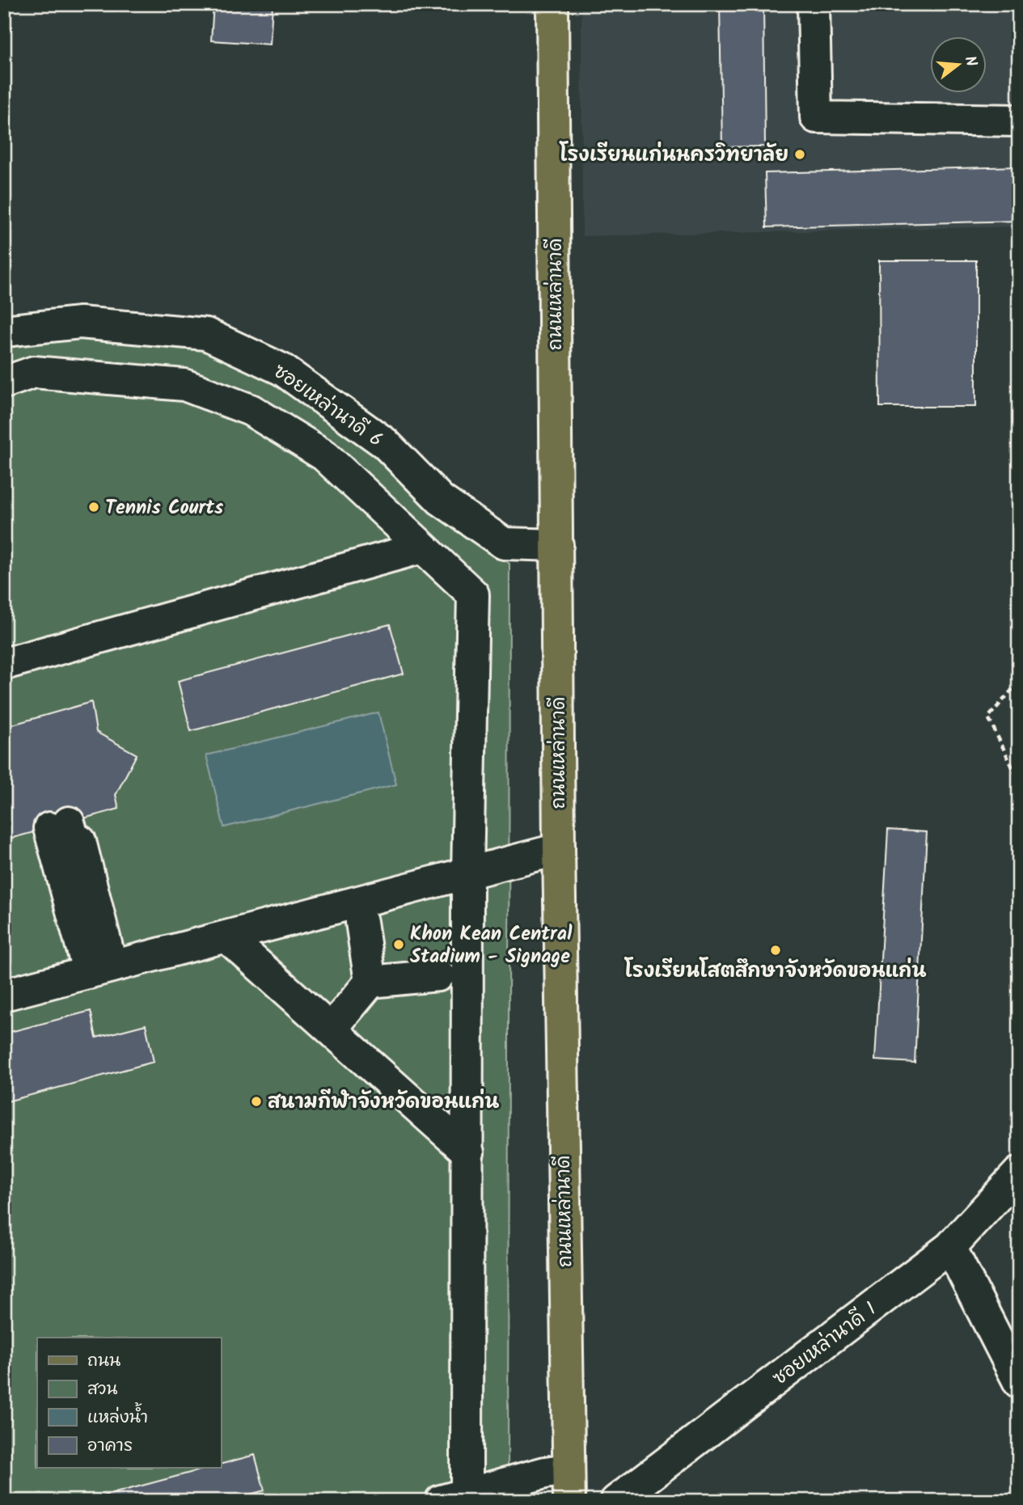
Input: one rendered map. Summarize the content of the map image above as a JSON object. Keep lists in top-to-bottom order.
{
  "streets": {
    "main road": ["ถนนเหล่านาดี"],
    "street": ["ซอยเหล่านาดี 6", "ซอยเหล่านาดี 1"]
  },
  "crossings": [
    ["ถนนเหล่านาดี", "ซอยเหล่านาดี 6"]
  ],
  "places": [
    "โรงเรียนแก่นนครวิทยาลัย",
    "Tennis Courts",
    "Khon Kean Central Stadium - Signage",
    "โรงเรียนโสตสึกษาจังหวัดขอนแก่น",
    "สนามกีฬาจังหวัดขอนแก่น"
  ],
  "legend": [
    "ถนน",
    "สวน",
    "แหล่งน้ำ",
    "อาคาร"
  ],
  "north": "right"
}
